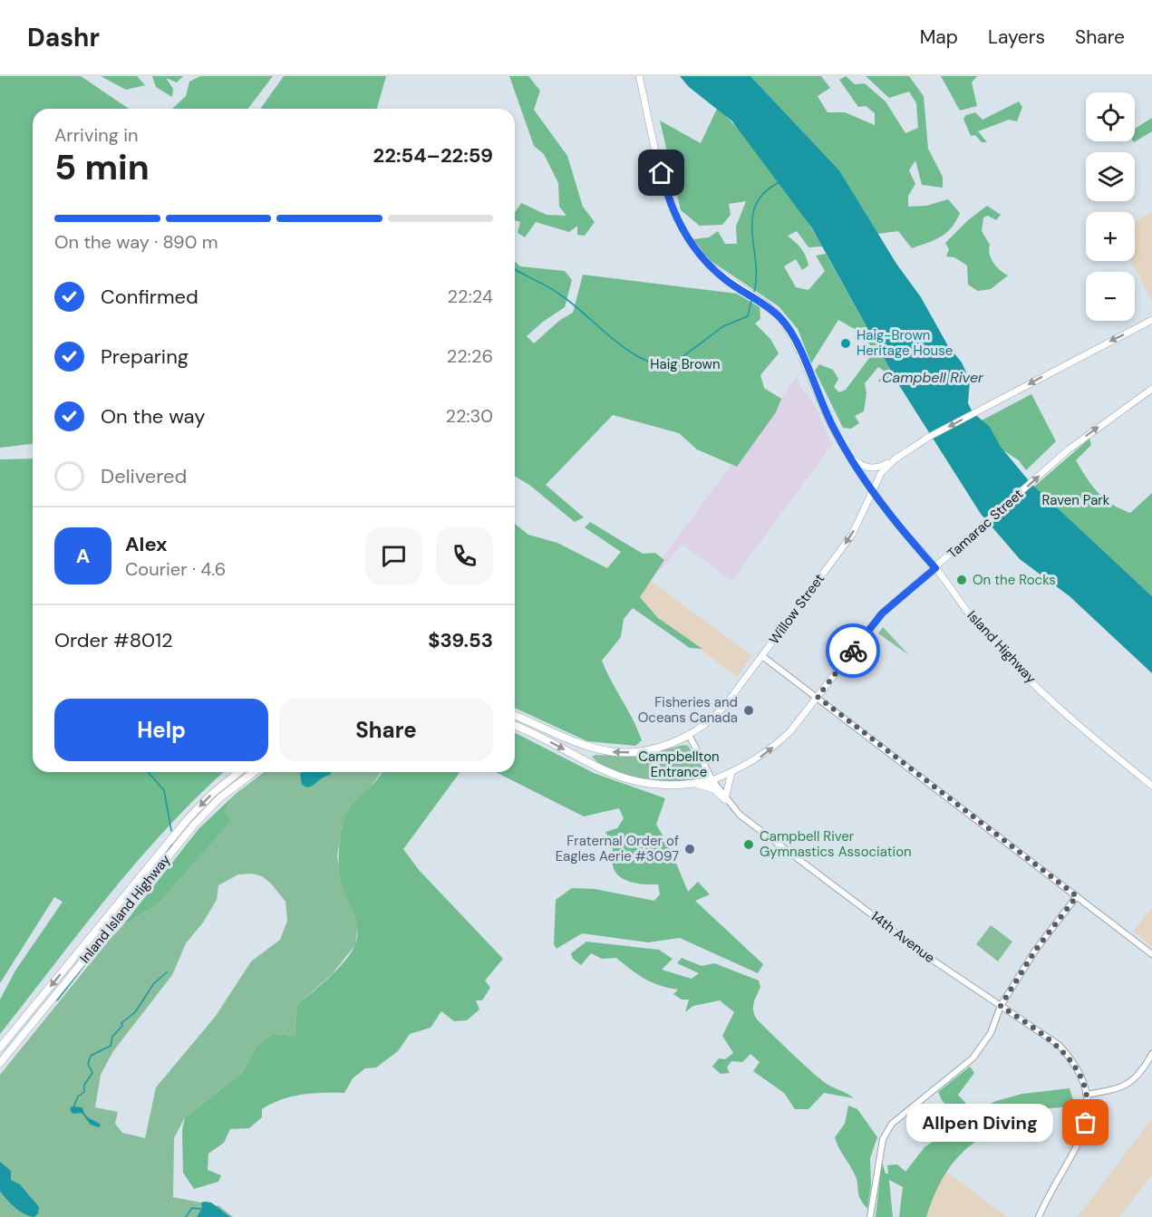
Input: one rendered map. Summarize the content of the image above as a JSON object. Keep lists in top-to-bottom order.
{
  "streets": {
    "highway": ["Inland Island Highway"],
    "main road": ["Tamarac Street", "Willow Street", "Island Highway"],
    "street": ["14th Avenue"]
  },
  "crossings": [
    ["Tamarac Street", "Island Highway"],
    ["Tamarac Street", "14th Avenue"],
    ["Willow Street", "Island Highway"]
  ],
  "one_way": ["Tamarac Street", "Willow Street"],
  "water": ["Campbell River"],
  "parks": ["Haig Brown", "Raven Park", "Campbellton Entrance"],
  "places": [
    "Haig-Brown Heritage House",
    "On the Rocks",
    "Fisheries and Oceans Canada",
    "Campbell River Gymnastics Association",
    "Fraternal Order of Eagles Aerie #3097",
    "Allpen Diving"
  ],
  "page": {
    "header": "Dashr",
    "nav": ["Map", "Layers", "Share"],
    "map_buttons": ["+", "−"],
    "heading": ["5 min", "Arriving in", "22:54–22:59"],
    "panel": [
      "Alex",
      "Courier · 4.6",
      "Order #8012",
      "$39.53"
    ],
    "bar": "On the way · 890 m",
    "list": [
      ["Confirmed", "22:24"],
      ["Preparing", "22:26"],
      ["On the way", "22:30"],
      "Delivered"
    ],
    "round": "A",
    "buttons": ["Help", "Share"],
    "bubble": "Allpen Diving"
  }
}
